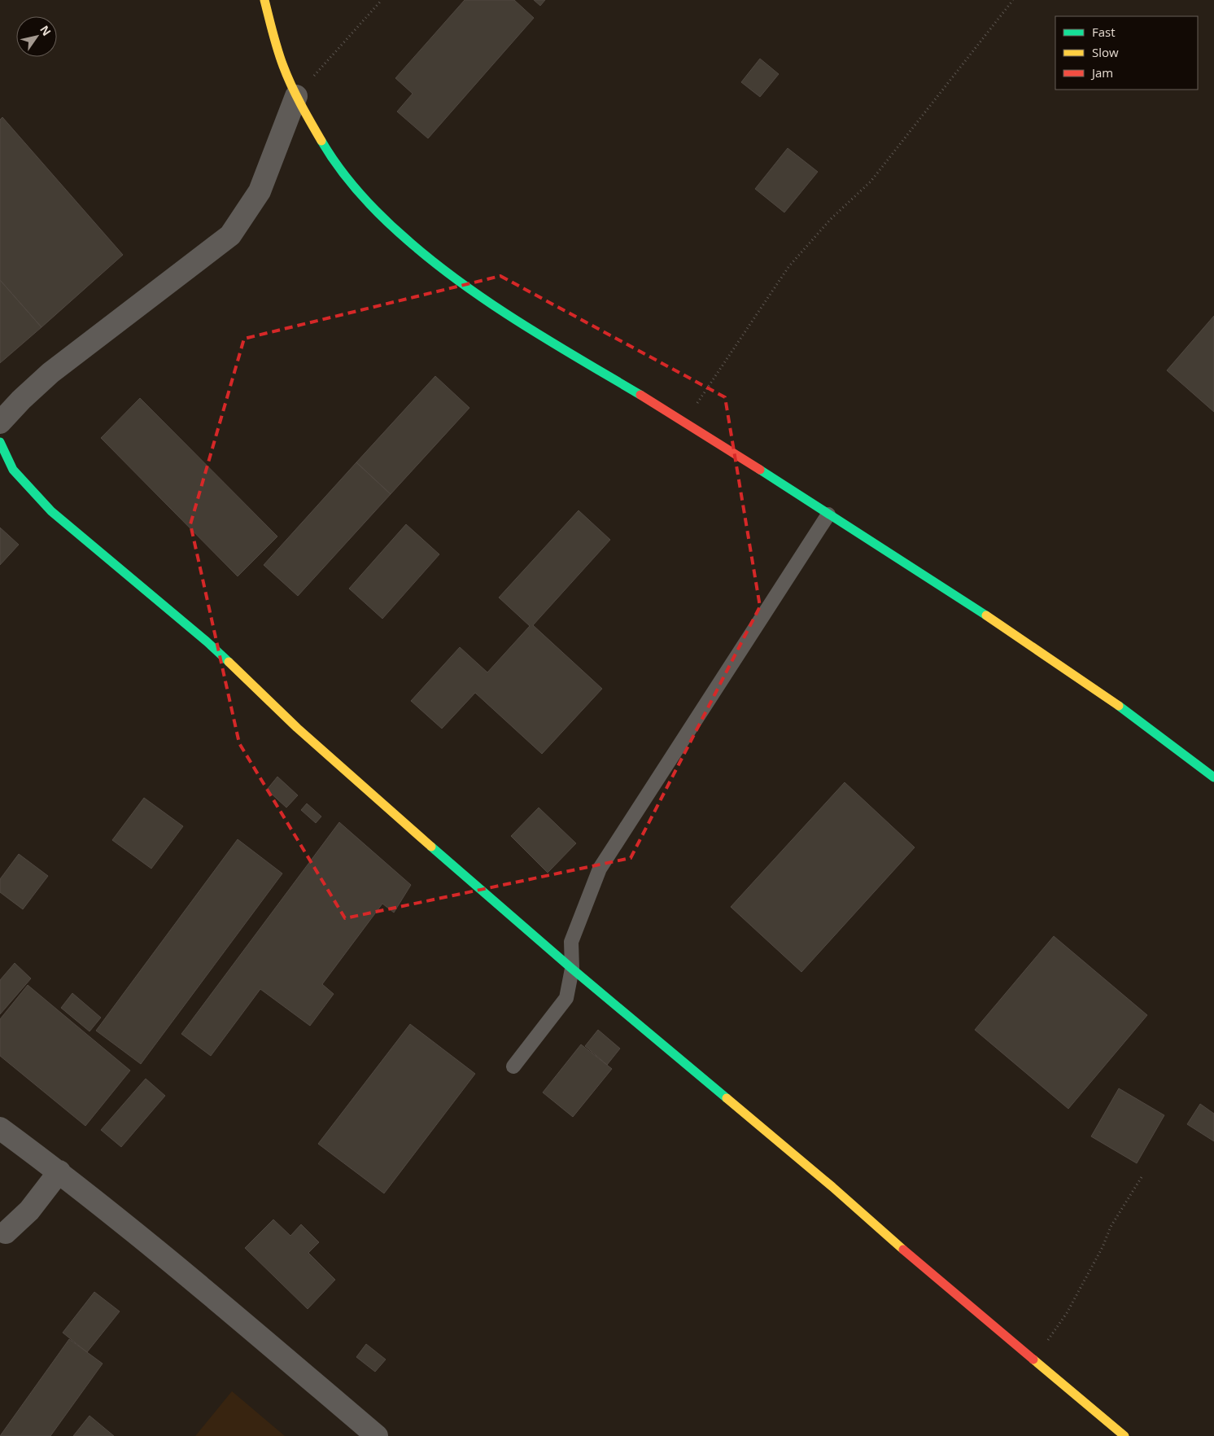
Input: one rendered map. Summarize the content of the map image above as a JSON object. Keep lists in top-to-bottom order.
{
  "legend": ["Fast", "Slow", "Jam"],
  "north": "top right"
}
